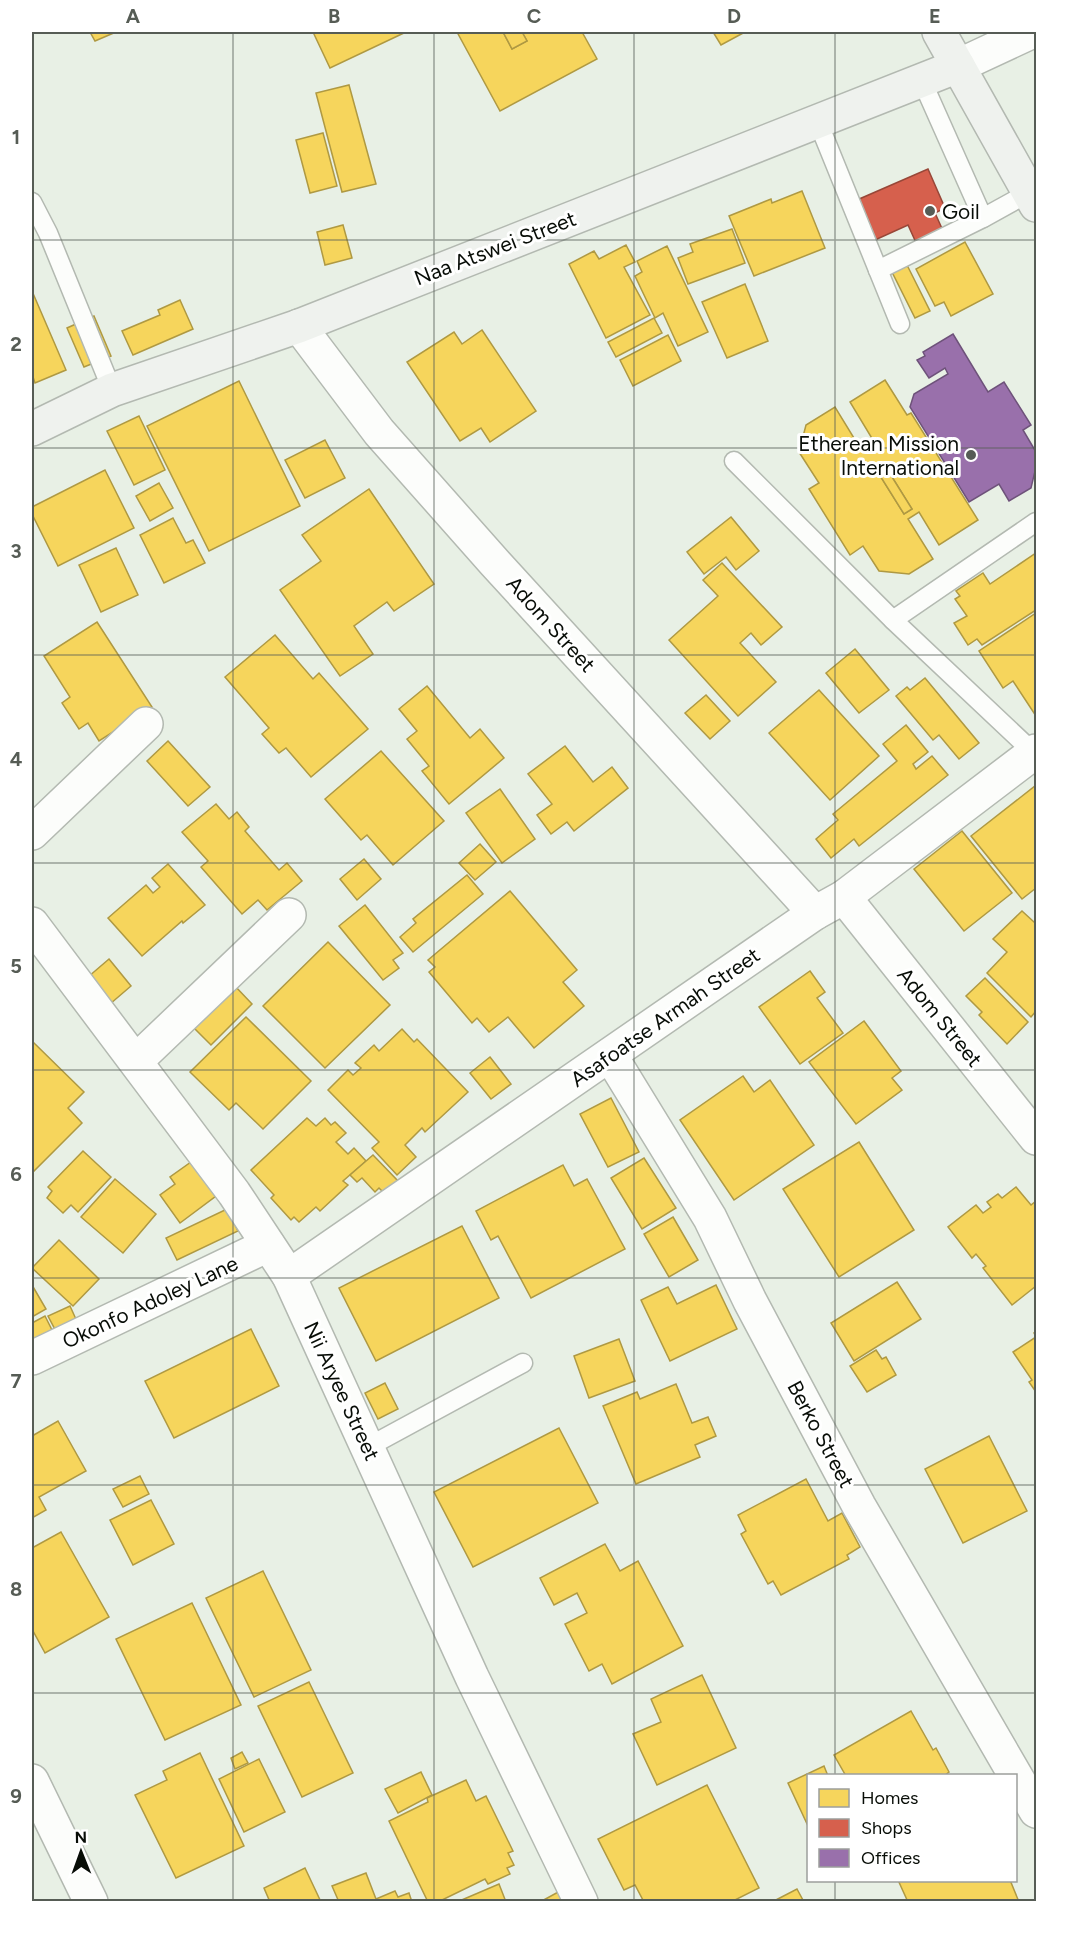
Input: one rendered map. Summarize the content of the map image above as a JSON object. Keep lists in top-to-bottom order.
{
  "streets": {
    "street": [
      "Naa Atswei Street",
      "Adom Street",
      "Asafoatse Armah Street",
      "Okonfo Adoley Lane",
      "Nii Aryee Street",
      "Berko Street"
    ]
  },
  "crossings": [
    ["Naa Atswei Street", "Adom Street"],
    ["Adom Street", "Asafoatse Armah Street"],
    ["Asafoatse Armah Street", "Nii Aryee Street"],
    ["Asafoatse Armah Street", "Berko Street"],
    ["Okonfo Adoley Lane", "Nii Aryee Street"]
  ],
  "places": ["Goil", "Etherean Mission International"],
  "legend": ["Homes", "Shops", "Offices"],
  "north": "top",
  "grid": {
    "columns": [
      "A",
      "B",
      "C",
      "D",
      "E"
    ],
    "rows": [
      "1",
      "2",
      "3",
      "4",
      "5",
      "6",
      "7",
      "8",
      "9"
    ]
  }
}
